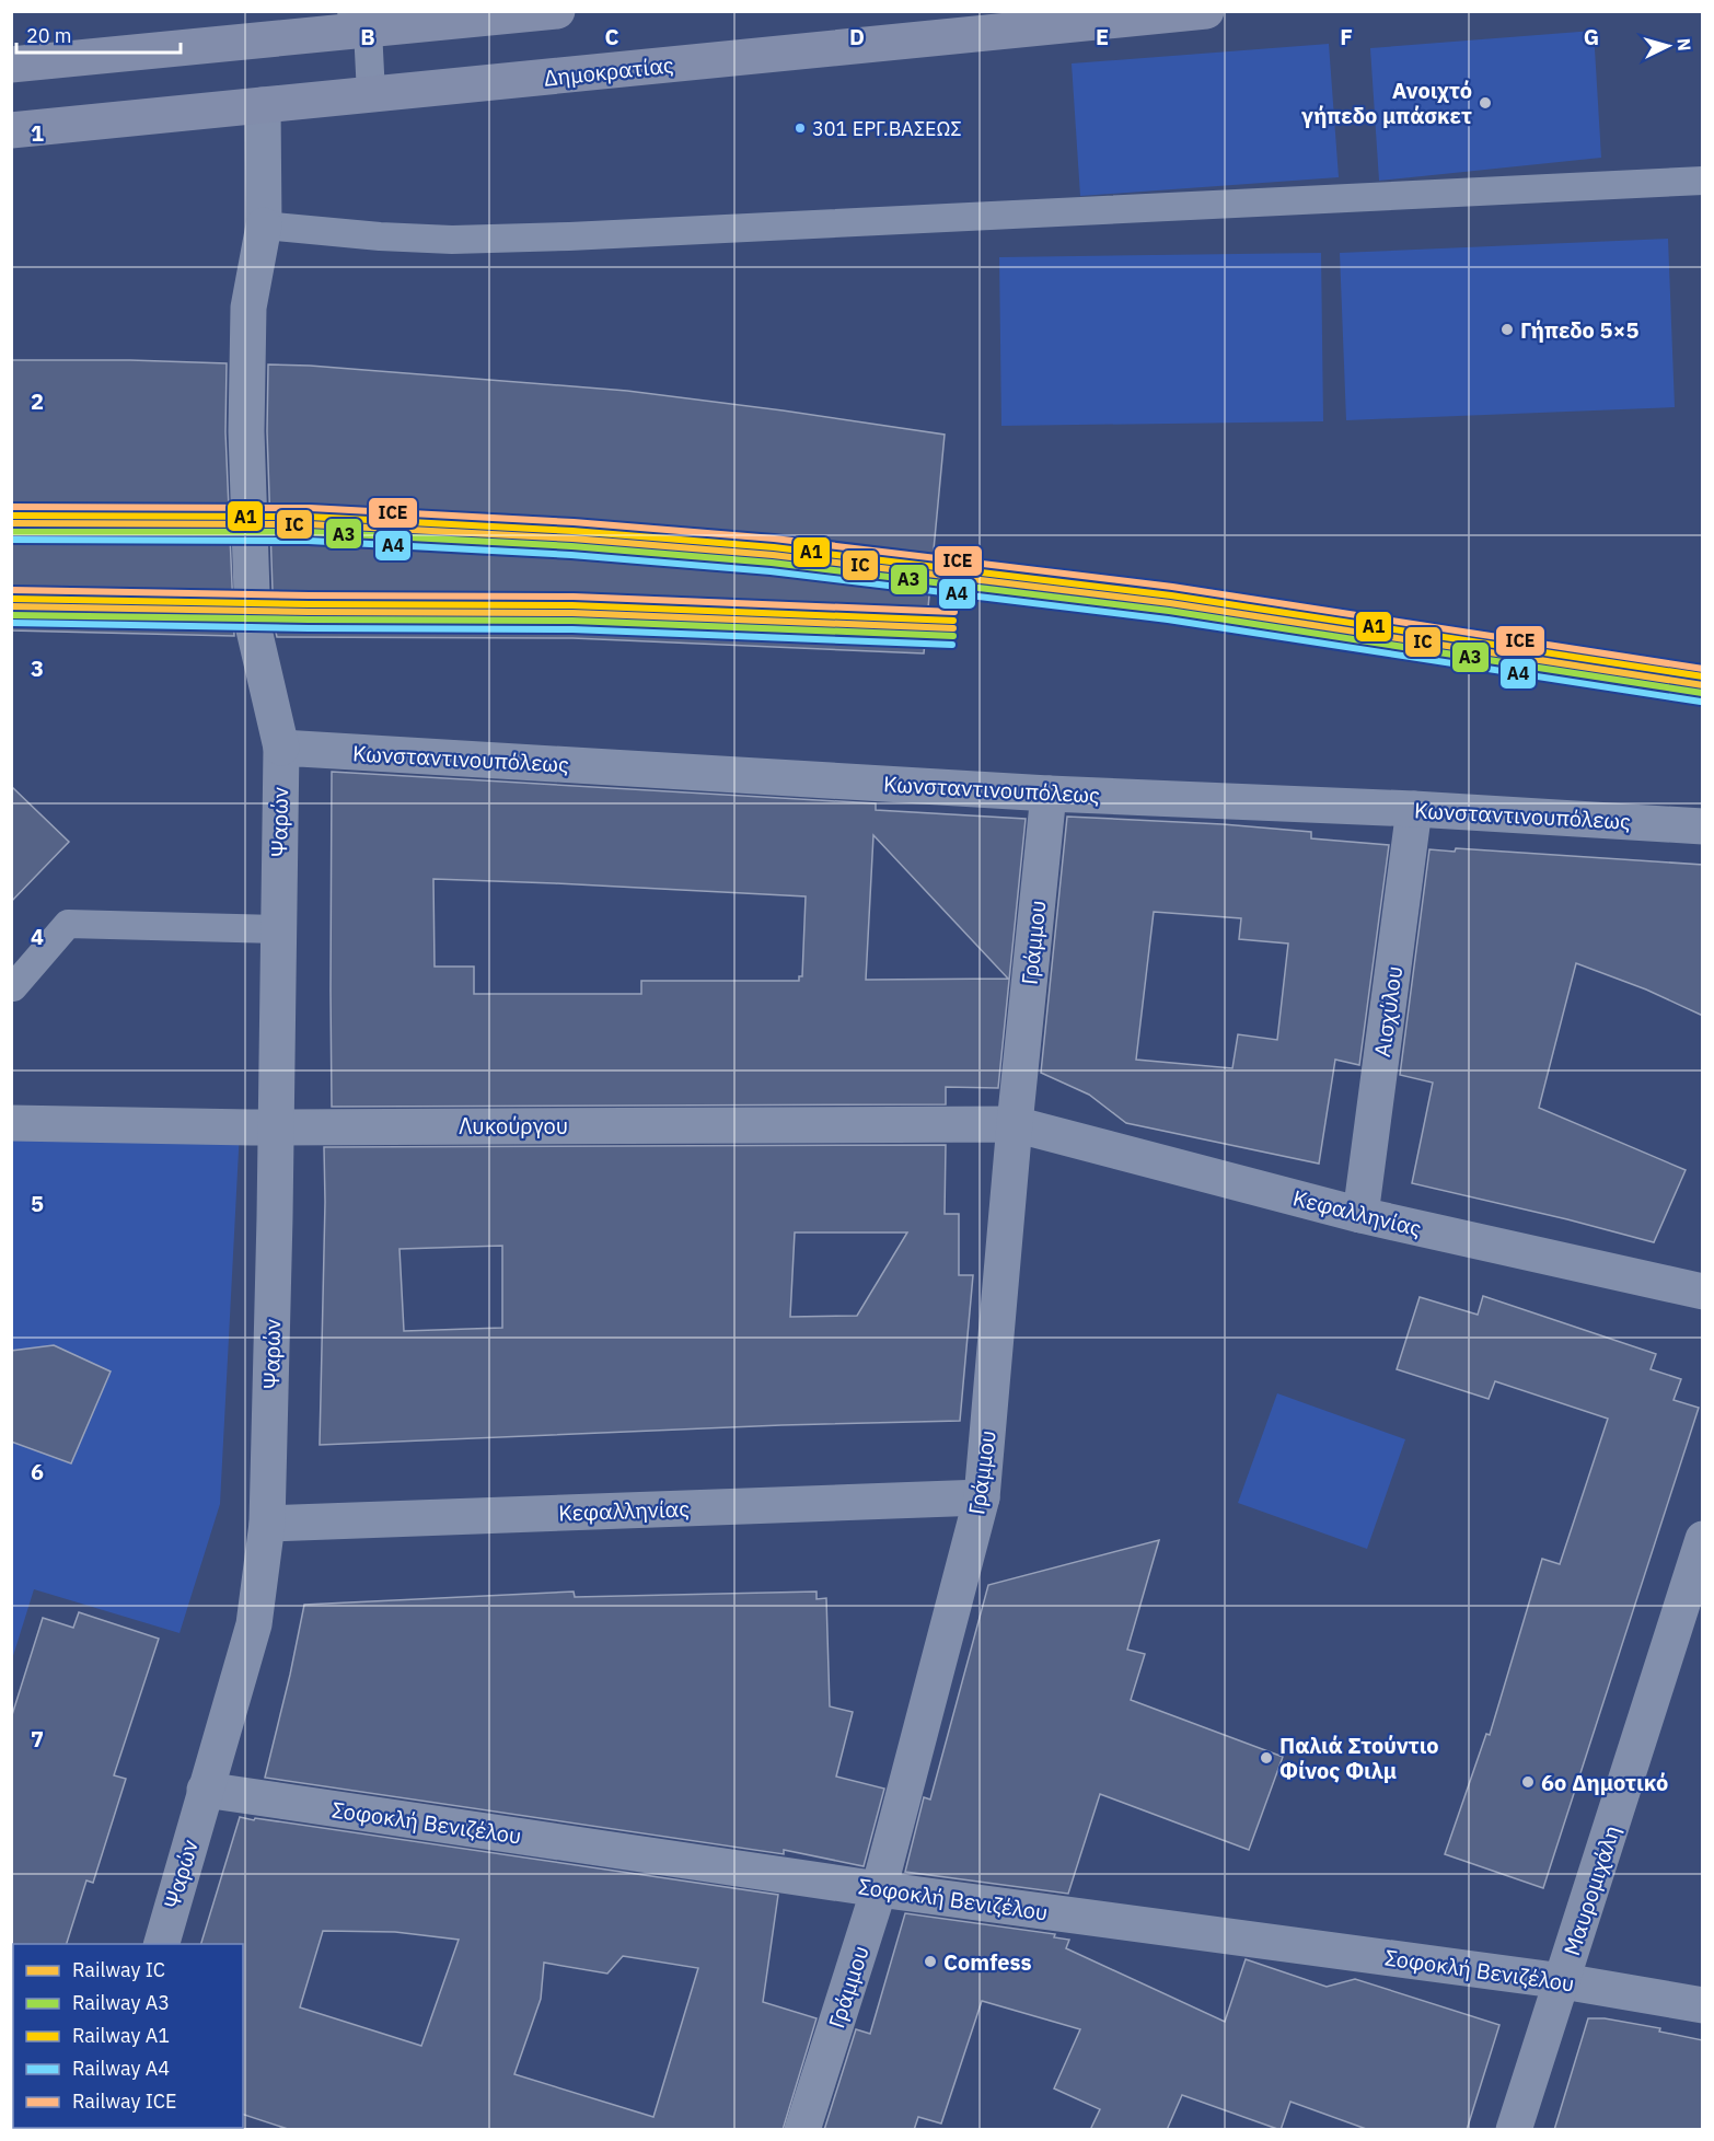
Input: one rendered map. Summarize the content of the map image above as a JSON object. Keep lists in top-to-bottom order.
{
  "streets": {
    "main road": ["Δημοκρατίας"],
    "street": [
      "Κωνσταντινουπόλεως",
      "Ψαρών",
      "Γράμμου",
      "Αισχύλου",
      "Λυκούργου",
      "Κεφαλληνίας",
      "Σοφοκλή Βενιζέλου",
      "Μαυρομιχάλη"
    ]
  },
  "crossings": [
    ["Δημοκρατίας", "Ψαρών"],
    ["Κωνσταντινουπόλεως", "Ψαρών"],
    ["Κωνσταντινουπόλεως", "Γράμμου"],
    ["Κωνσταντινουπόλεως", "Αισχύλου"],
    ["Ψαρών", "Λυκούργου"],
    ["Ψαρών", "Κεφαλληνίας"],
    ["Ψαρών", "Σοφοκλή Βενιζέλου"],
    ["Γράμμου", "Λυκούργου"],
    ["Γράμμου", "Κεφαλληνίας"],
    ["Γράμμου", "Σοφοκλή Βενιζέλου"],
    ["Αισχύλου", "Κεφαλληνίας"],
    ["Λυκούργου", "Κεφαλληνίας"],
    ["Σοφοκλή Βενιζέλου", "Μαυρομιχάλη"]
  ],
  "places": [
    "Ανοιχτό γήπεδο μπάσκετ",
    "301 ΕΡΓ.ΒΑΣΕΩΣ",
    "Γήπεδο 5×5",
    "Παλιά Στούντιο Φίνος Φιλμ",
    "6ο Δημοτικό",
    "Comfess"
  ],
  "lines": [
    "rail line ICE",
    "rail line A1",
    "rail line IC",
    "rail line A3",
    "rail line A4"
  ],
  "legend": [
    "Railway IC",
    "Railway A3",
    "Railway A1",
    "Railway A4",
    "Railway ICE"
  ],
  "scale_bar": "20 m",
  "north": "right",
  "grid": {
    "columns": [
      "B",
      "C",
      "D",
      "E",
      "F",
      "G"
    ],
    "rows": [
      "1",
      "2",
      "3",
      "4",
      "5",
      "6",
      "7"
    ]
  }
}
